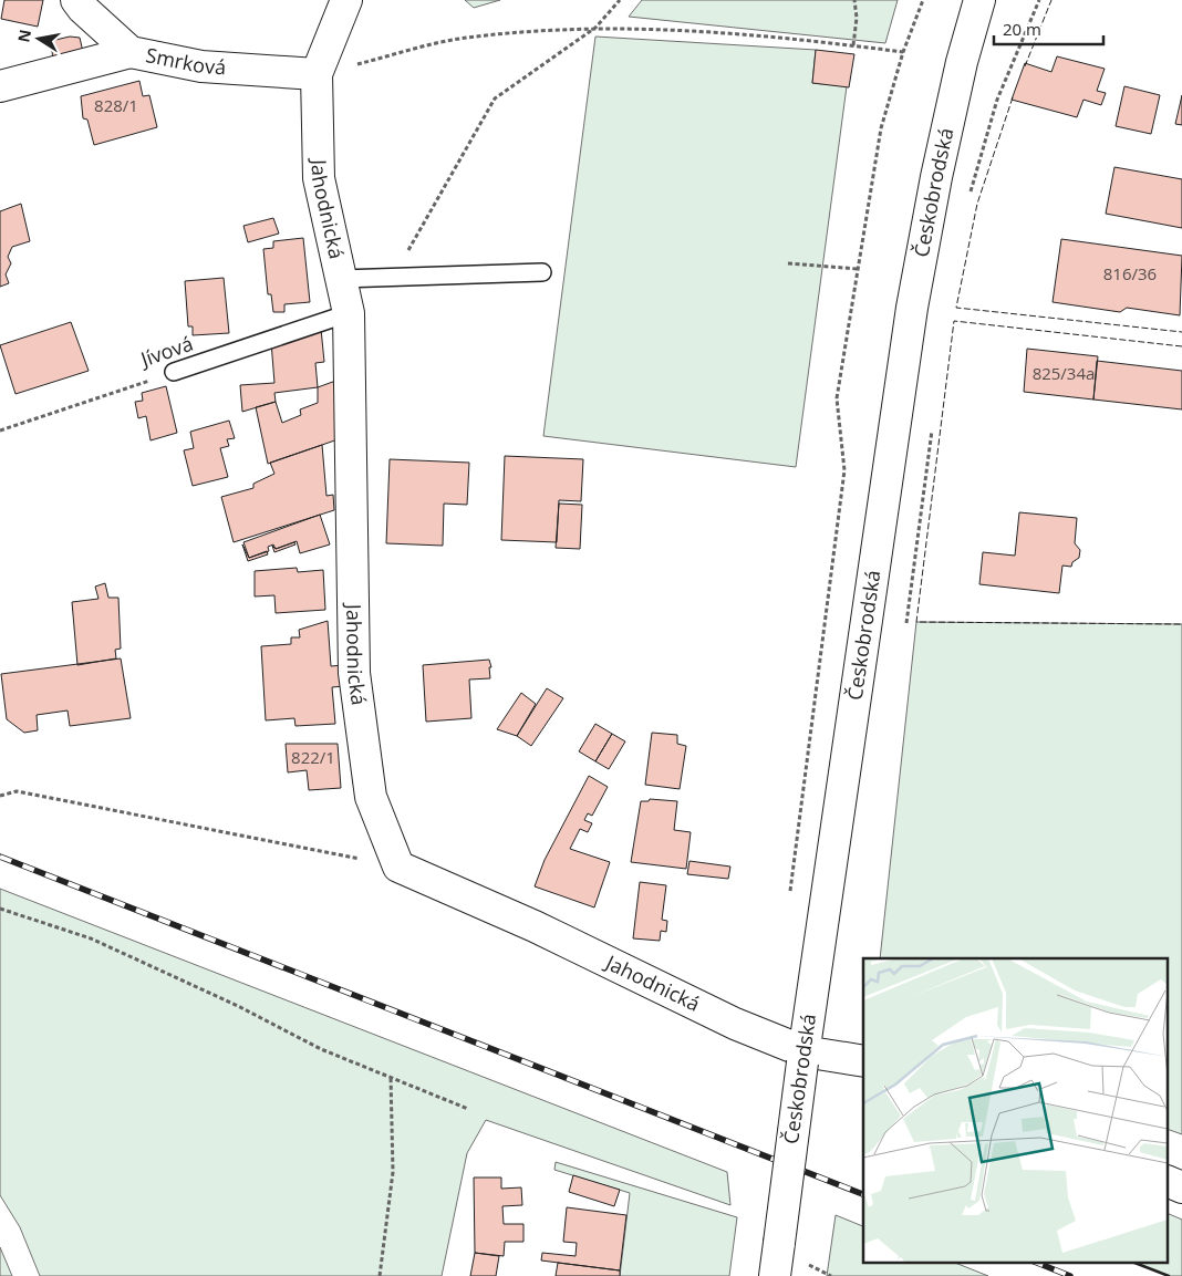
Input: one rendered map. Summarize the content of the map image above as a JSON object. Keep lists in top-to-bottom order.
{
  "streets": {
    "street": ["Smrková", "Českobrodská", "Jahodnická"],
    "lane": ["Jívová"]
  },
  "crossings": [
    ["Smrková", "Jahodnická"],
    ["Českobrodská", "Jahodnická"],
    ["Jahodnická", "Jívová"]
  ],
  "house_numbers": [
    "828/1",
    "816/36",
    "825/34a",
    "822/1"
  ],
  "scale_bar": "20 m",
  "north": "left"
}
